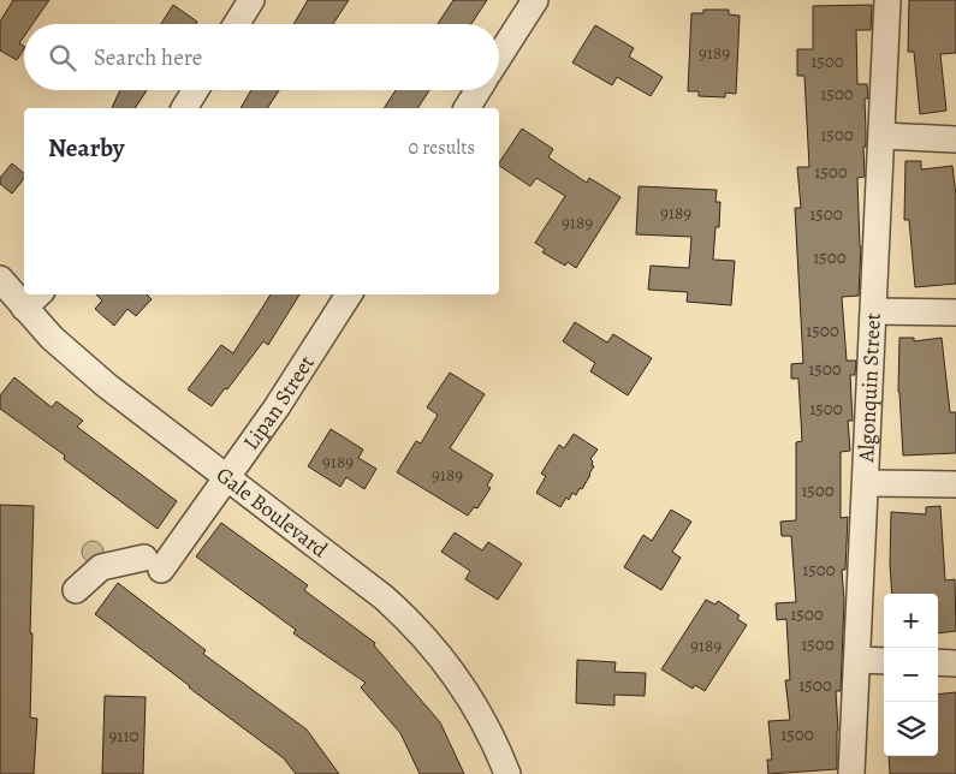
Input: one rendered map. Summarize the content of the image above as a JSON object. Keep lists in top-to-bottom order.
{
  "streets": {
    "street": ["Algonquin Street", "Lipan Street", "Gale Boulevard"]
  },
  "crossings": [
    ["Lipan Street", "Gale Boulevard"]
  ],
  "house_numbers": [
    "9189",
    "1500",
    "1500",
    "1500",
    "1500",
    "9189",
    "1500",
    "9189",
    "1500",
    "1500",
    "1500",
    "1500",
    "9189",
    "9189",
    "1500",
    "1500",
    "1500",
    "1500",
    "9189",
    "1500",
    "1500",
    "9110"
  ],
  "page": {
    "search": "Search here",
    "heading": ["Nearby", "0 results"],
    "map_buttons": ["+", "−"]
  }
}
